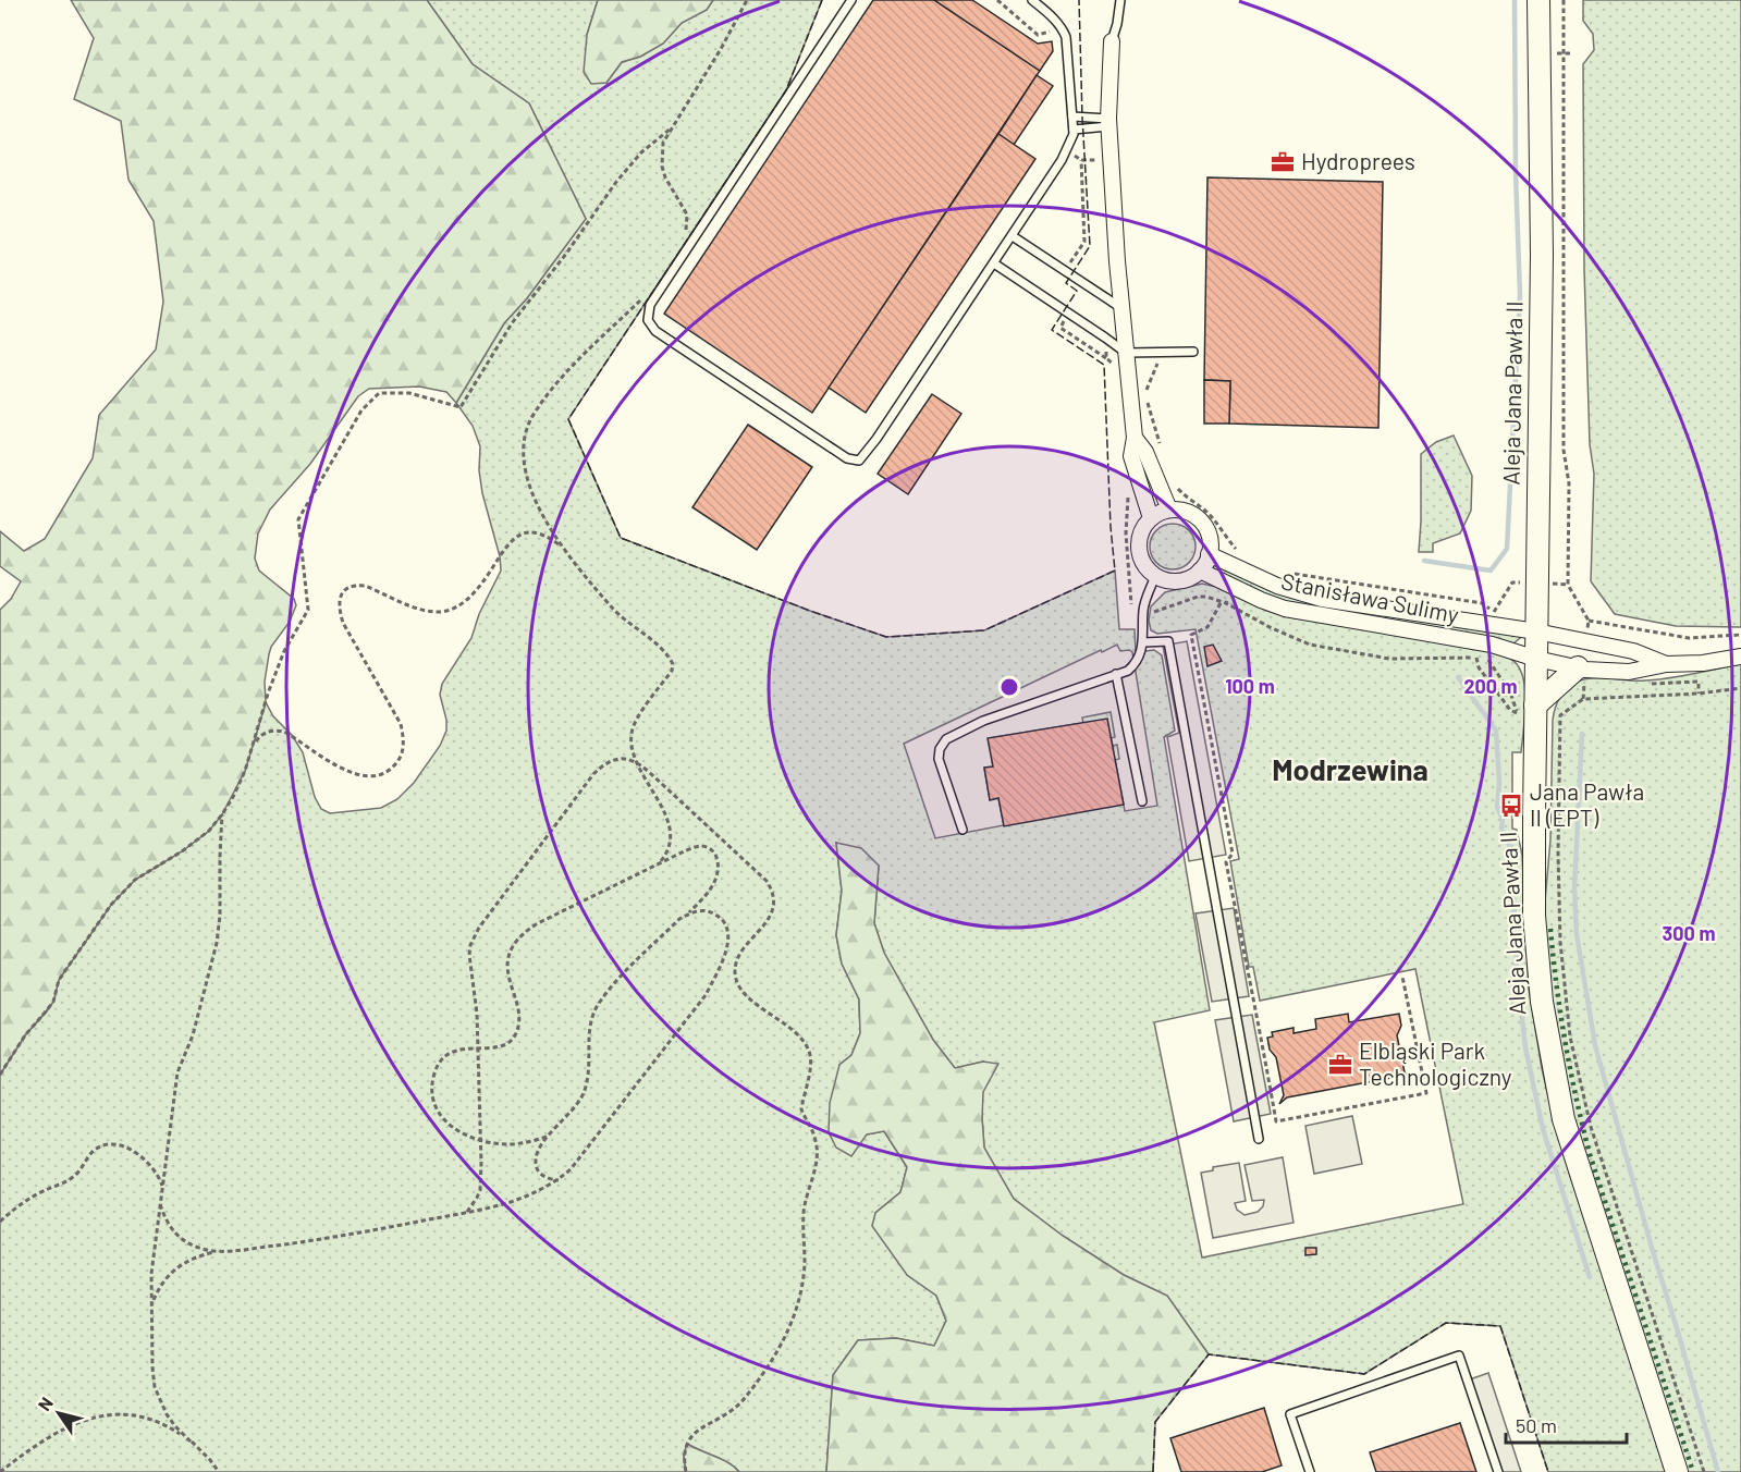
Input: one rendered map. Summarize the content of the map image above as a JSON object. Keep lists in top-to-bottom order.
{
  "streets": {
    "street": ["Aleja Jana Pawła II", "Stanisława Sulimy"]
  },
  "crossings": [
    ["Aleja Jana Pawła II", "Stanisława Sulimy"]
  ],
  "districts": ["Modrzewina"],
  "places": {
    "office": ["Hydroprees", "Elbląski Park Technologiczny"],
    "bus stop": ["Jana Pawła II (EPT)"]
  },
  "scale_bar": "50 m",
  "north": "top left",
  "rings": ["100 m", "200 m", "300 m"]
}
